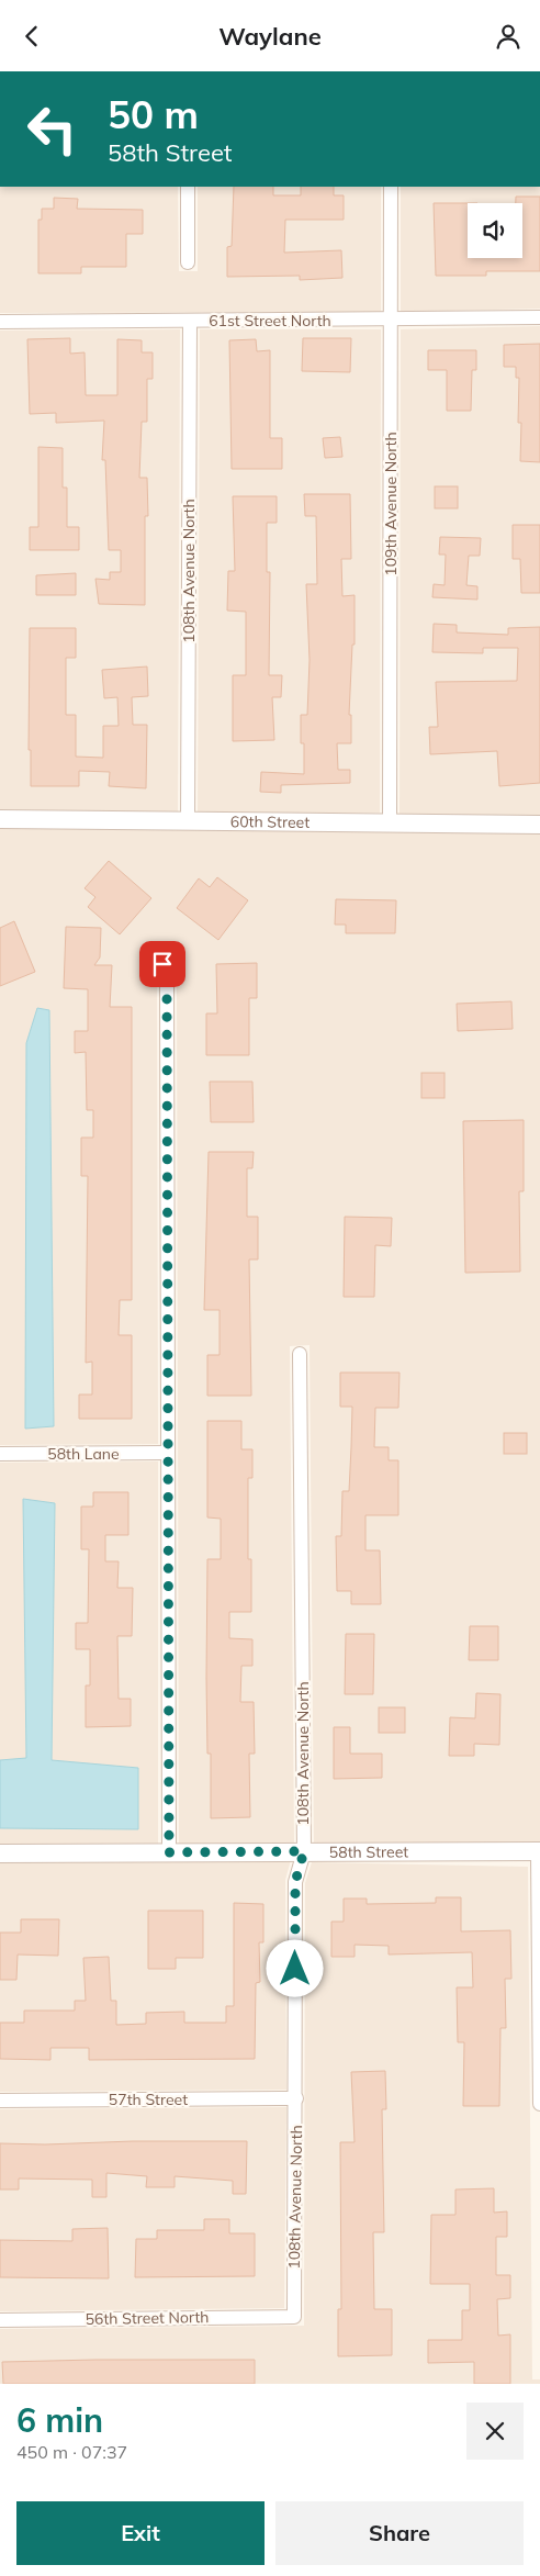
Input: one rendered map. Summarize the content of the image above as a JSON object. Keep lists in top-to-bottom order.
{
  "streets": {
    "street": [
      "61st Street North",
      "109th Avenue North",
      "108th Avenue North",
      "60th Street",
      "58th Lane",
      "58th Street",
      "57th Street",
      "56th Street North"
    ]
  },
  "crossings": [
    ["61st Street North", "109th Avenue North"],
    ["61st Street North", "108th Avenue North"],
    ["109th Avenue North", "60th Street"],
    ["108th Avenue North", "60th Street"],
    ["108th Avenue North", "58th Street"],
    ["108th Avenue North", "57th Street"],
    ["108th Avenue North", "56th Street North"]
  ],
  "page": {
    "header": "Waylane",
    "turn": ["50 m", "58th Street"],
    "heading": ["6 min", "450 m · 07:37"],
    "buttons": ["Exit", "Share"]
  }
}
